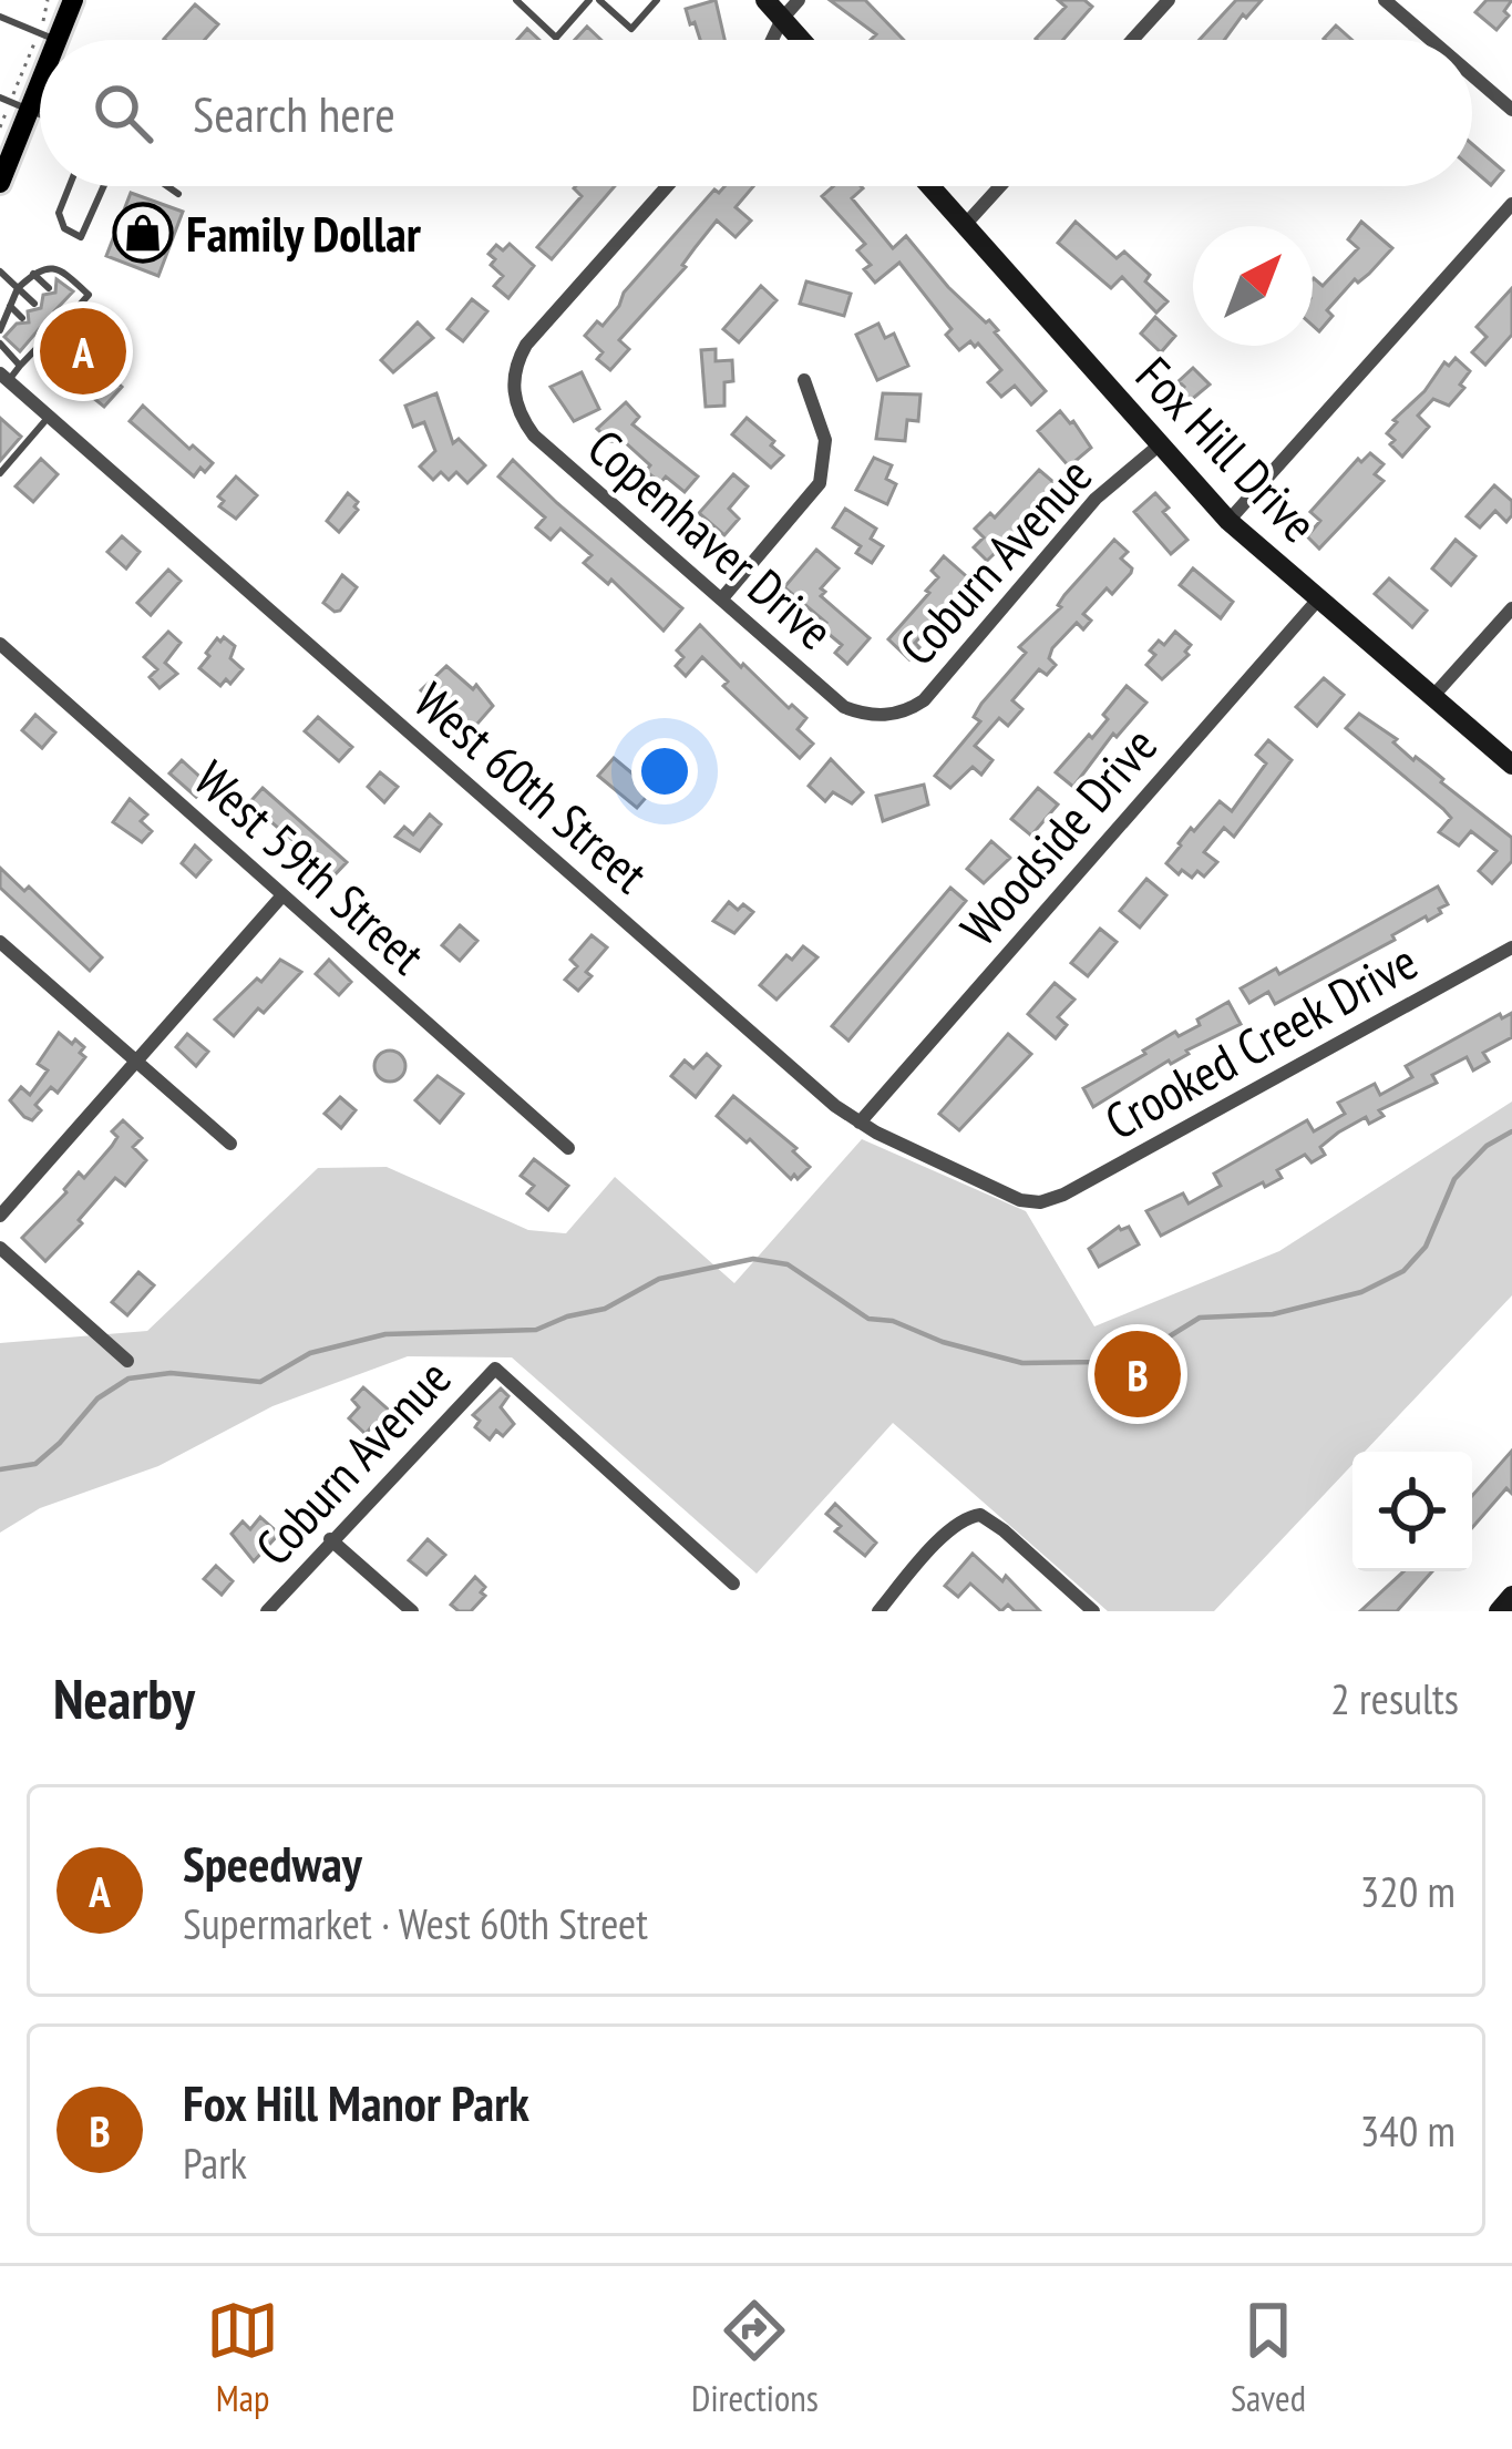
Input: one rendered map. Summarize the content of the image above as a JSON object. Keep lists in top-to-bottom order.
{
  "streets": {
    "street": [
      "Fox Hill Drive",
      "Copenhaver Drive",
      "Coburn Avenue",
      "West 60th Street",
      "Woodside Drive",
      "West 59th Street",
      "Crooked Creek Drive"
    ]
  },
  "crossings": [
    ["Fox Hill Drive", "Coburn Avenue"],
    ["Fox Hill Drive", "Woodside Drive"],
    ["Copenhaver Drive", "Coburn Avenue"],
    ["West 60th Street", "Woodside Drive"],
    ["West 60th Street", "Crooked Creek Drive"]
  ],
  "places": {
    "shop": ["Family Dollar"]
  },
  "north": "top right",
  "page": {
    "search": "Search here",
    "pins": ["A", "B"],
    "heading": ["Nearby", "2 results"],
    "list": [
      {
        "mark": "A",
        "name": "Speedway",
        "note": "Supermarket · West 60th Street",
        "value": "320 m"
      },
      {
        "mark": "B",
        "name": "Fox Hill Manor Park",
        "note": "Park",
        "value": "340 m"
      }
    ],
    "nav": ["Map", "Directions", "Saved"]
  }
}
